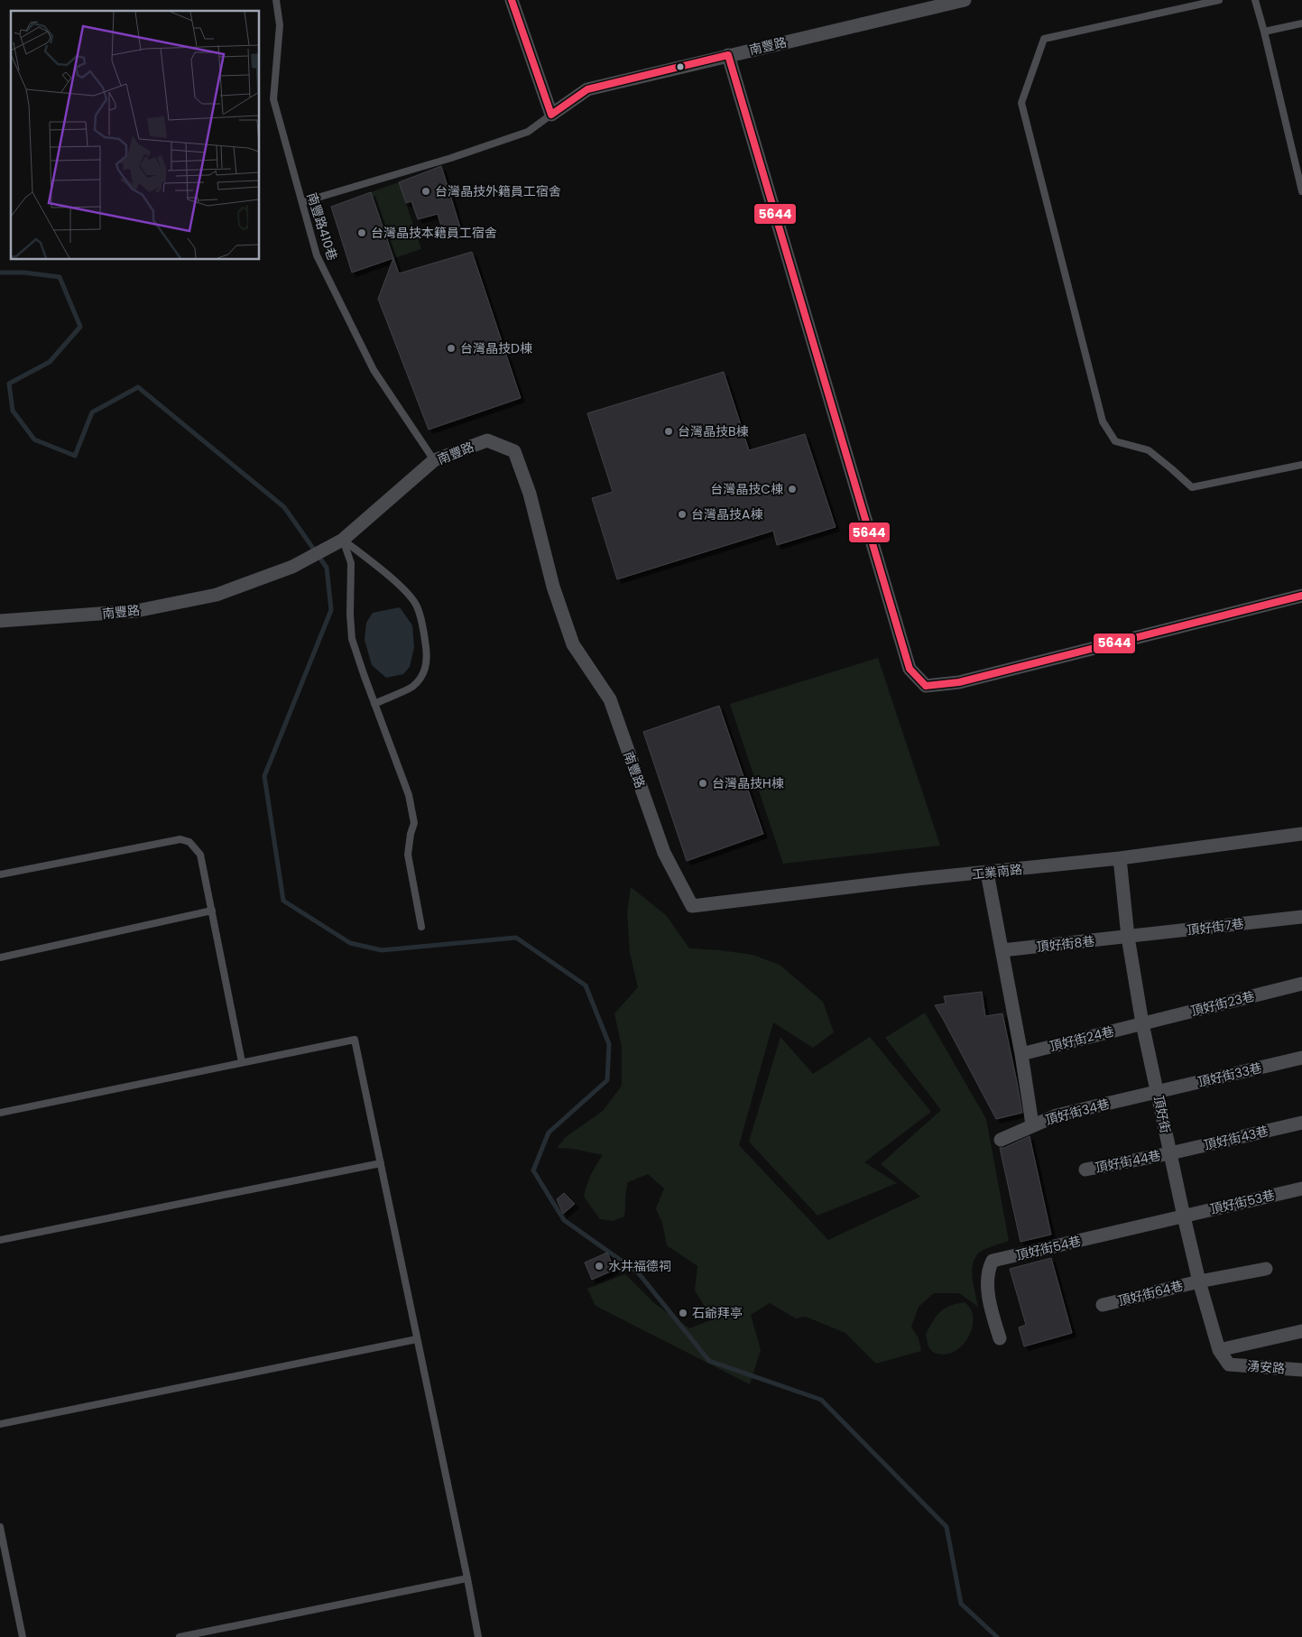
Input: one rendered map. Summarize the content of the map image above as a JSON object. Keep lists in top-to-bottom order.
{
  "streets": {
    "street": [
      "南豐路",
      "工業南路",
      "頂好街7巷",
      "頂好街8巷",
      "頂好街23巷",
      "頂好街24巷",
      "頂好街33巷",
      "頂好街34巷",
      "頂好街",
      "頂好街43巷",
      "頂好街44巷",
      "頂好街53巷",
      "頂好街54巷",
      "頂好街64巷",
      "湧安路"
    ],
    "lane": ["南豐路410巷"]
  },
  "crossings": [
    ["南豐路", "南豐路410巷"],
    ["南豐路", "工業南路"],
    ["工業南路", "頂好街"],
    ["頂好街7巷", "頂好街8巷"],
    ["頂好街7巷", "頂好街"],
    ["頂好街8巷", "頂好街"],
    ["頂好街23巷", "頂好街24巷"],
    ["頂好街23巷", "頂好街"],
    ["頂好街24巷", "頂好街"],
    ["頂好街33巷", "頂好街34巷"],
    ["頂好街33巷", "頂好街"],
    ["頂好街34巷", "頂好街"],
    ["頂好街", "頂好街43巷"],
    ["頂好街", "頂好街44巷"],
    ["頂好街", "頂好街53巷"],
    ["頂好街", "頂好街54巷"],
    ["頂好街", "頂好街64巷"],
    ["頂好街", "湧安路"],
    ["頂好街43巷", "頂好街44巷"],
    ["頂好街53巷", "頂好街54巷"]
  ],
  "places": [
    "台灣晶技外籍員工宿舍",
    "台灣晶技本籍員工宿舍",
    "台灣晶技D棟",
    "台灣晶技B棟",
    "台灣晶技C棟",
    "台灣晶技A棟",
    "台灣晶技H棟",
    "水井福德祠",
    "石爺拜亭"
  ],
  "lines": ["transit line 5644"]
}
